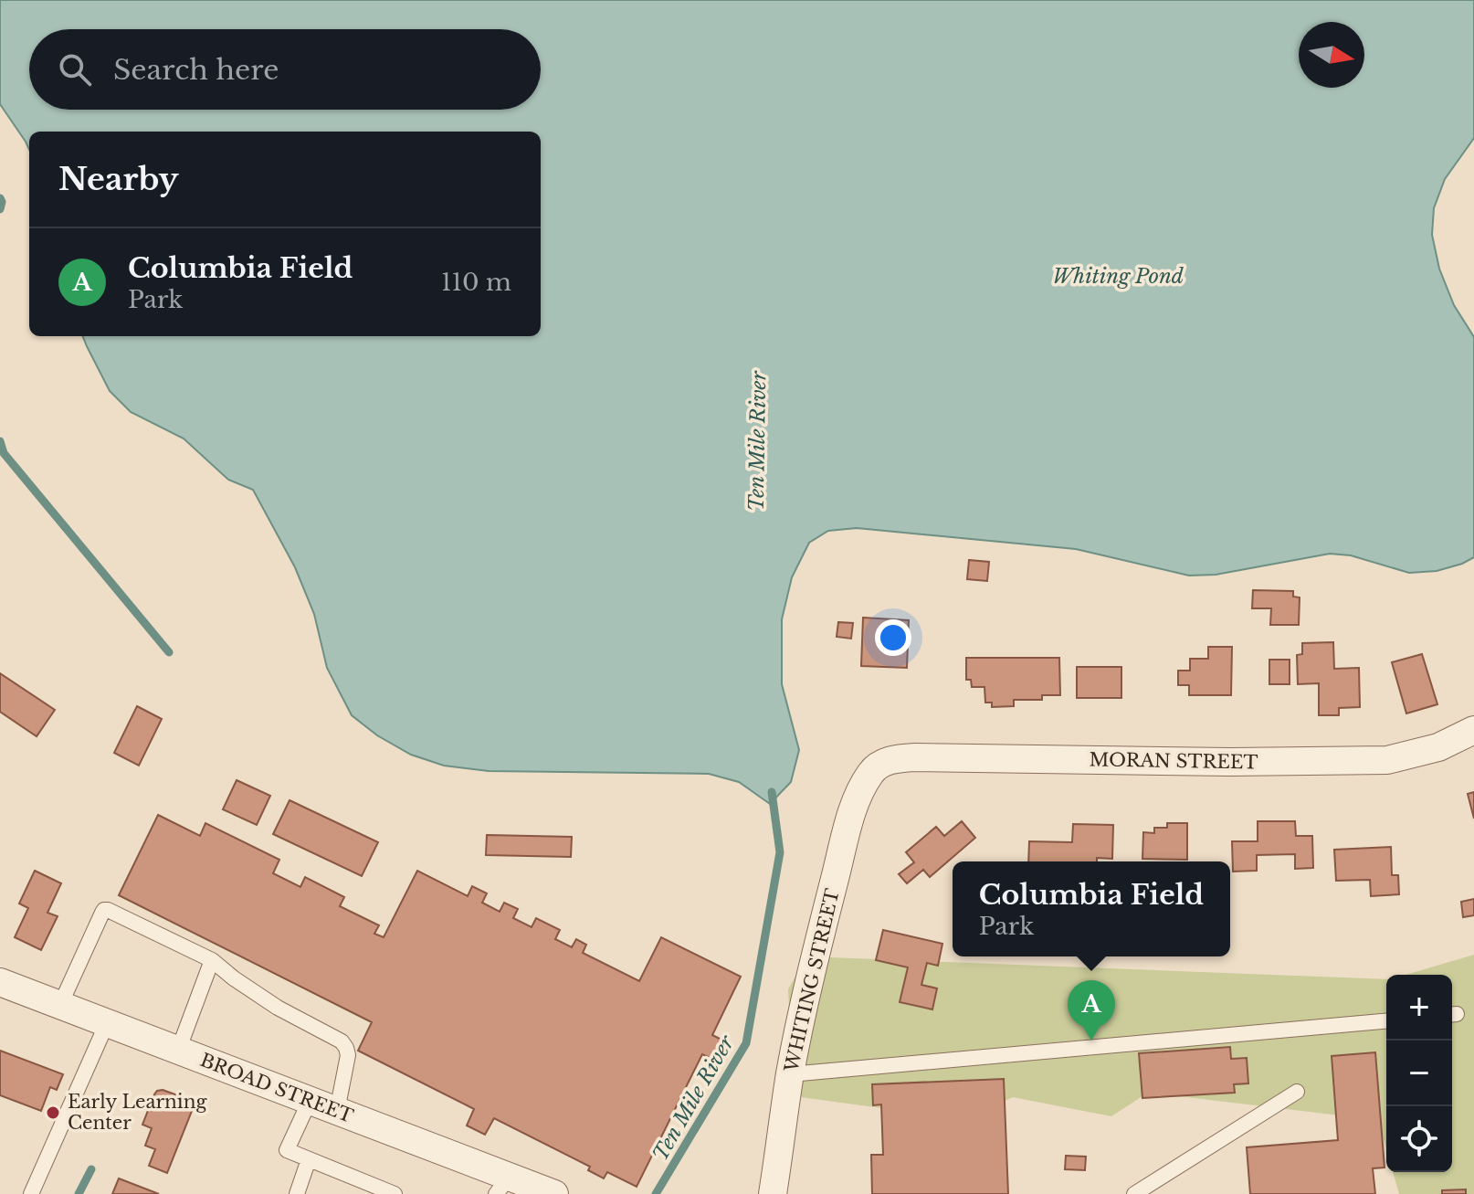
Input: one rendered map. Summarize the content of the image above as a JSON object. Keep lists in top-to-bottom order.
{
  "streets": {
    "street": ["MORAN STREET", "WHITING STREET", "BROAD STREET"]
  },
  "crossings": [
    ["MORAN STREET", "WHITING STREET"]
  ],
  "water": ["Whiting Pond", "Ten Mile River"],
  "places": ["Early Learning Center"],
  "north": "right",
  "page": {
    "search": "Search here",
    "heading": "Nearby",
    "list": [
      {
        "mark": "A",
        "name": "Columbia Field",
        "note": "Park",
        "value": "110 m"
      }
    ],
    "popup": ["Columbia Field", "Park"],
    "map_buttons": ["+", "−"],
    "pins": "A"
  }
}
